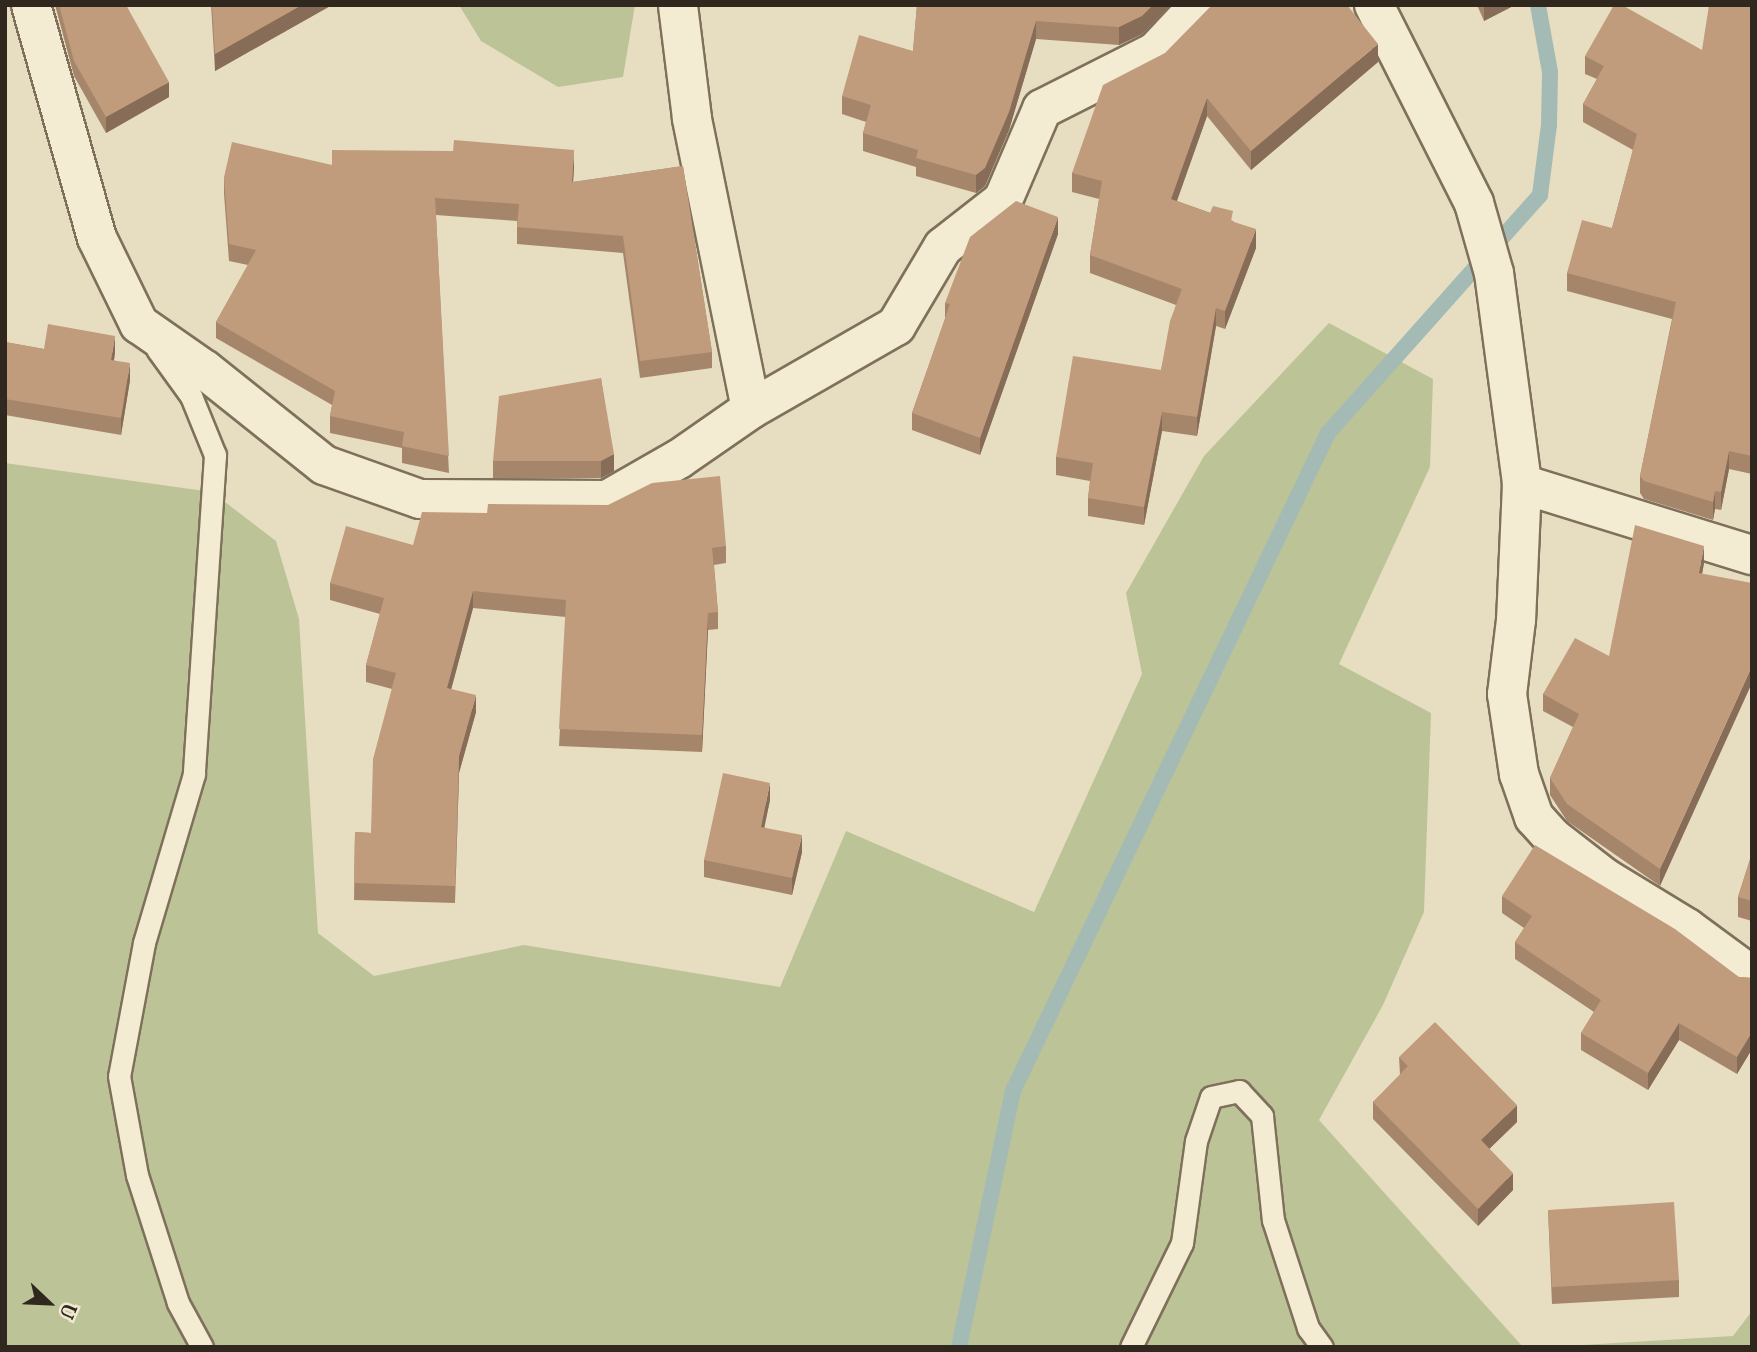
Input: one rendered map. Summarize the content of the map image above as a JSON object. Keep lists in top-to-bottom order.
{
  "north": "bottom right"
}
